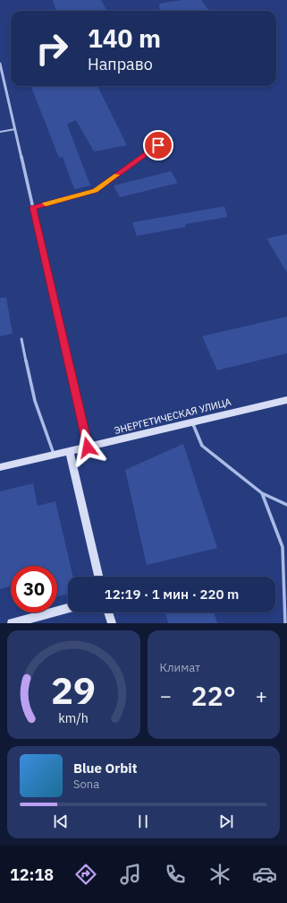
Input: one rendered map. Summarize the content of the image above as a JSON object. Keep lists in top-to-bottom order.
{
  "streets": {
    "street": ["ЭНЕРГЕТИЧЕСКАЯ УЛИЦА"]
  },
  "page": {
    "turn": ["140 m", "Направо"],
    "limit": "30",
    "trip": "12:19 · 1 мин · 220 m",
    "tile": "Климат",
    "heat": ["−", "22°", "+"],
    "song": ["Blue Orbit", "Sona"],
    "tabs": "12:18",
    "gauge": ["29", "km/h"]
  }
}
